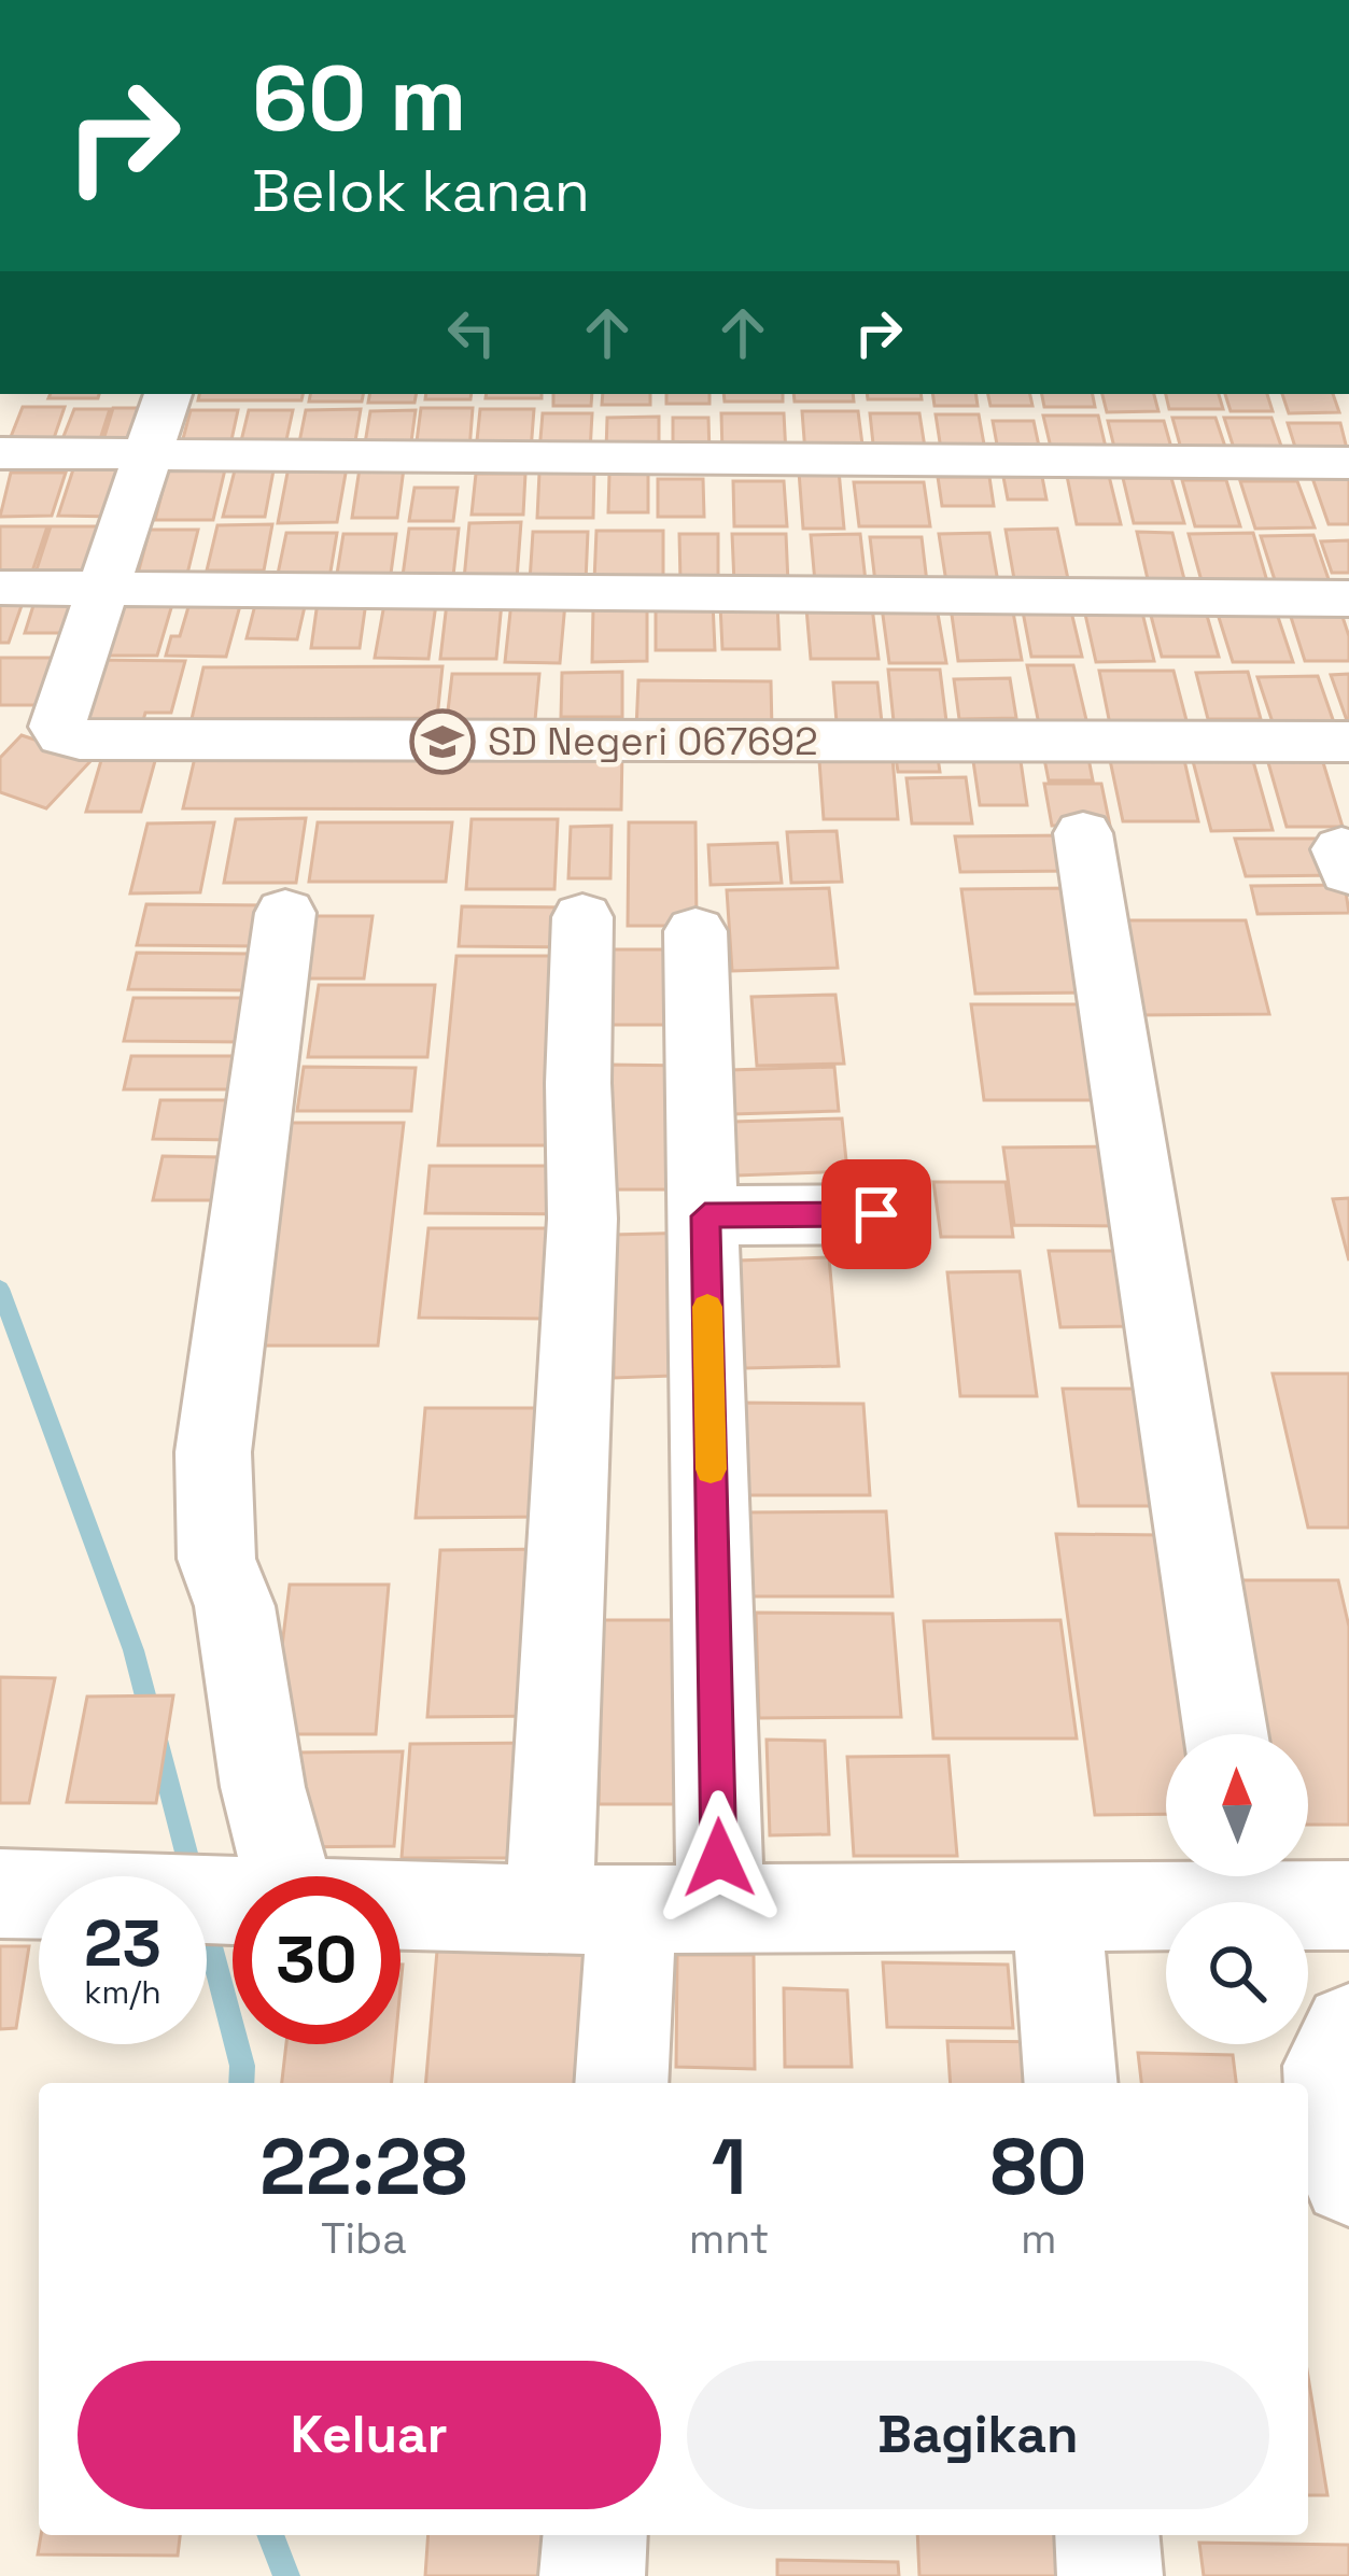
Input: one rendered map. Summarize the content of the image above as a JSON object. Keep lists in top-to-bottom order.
{
  "places": {
    "school or university": ["SD Negeri 067692"]
  },
  "north": "top",
  "page": {
    "turn": ["60 m", "Belok kanan"],
    "speed": "23 km/h",
    "limit": "30",
    "eta": [
      "22:28",
      "Tiba",
      "1",
      "mnt",
      "80",
      "m"
    ],
    "buttons": ["Keluar", "Bagikan"]
  }
}
